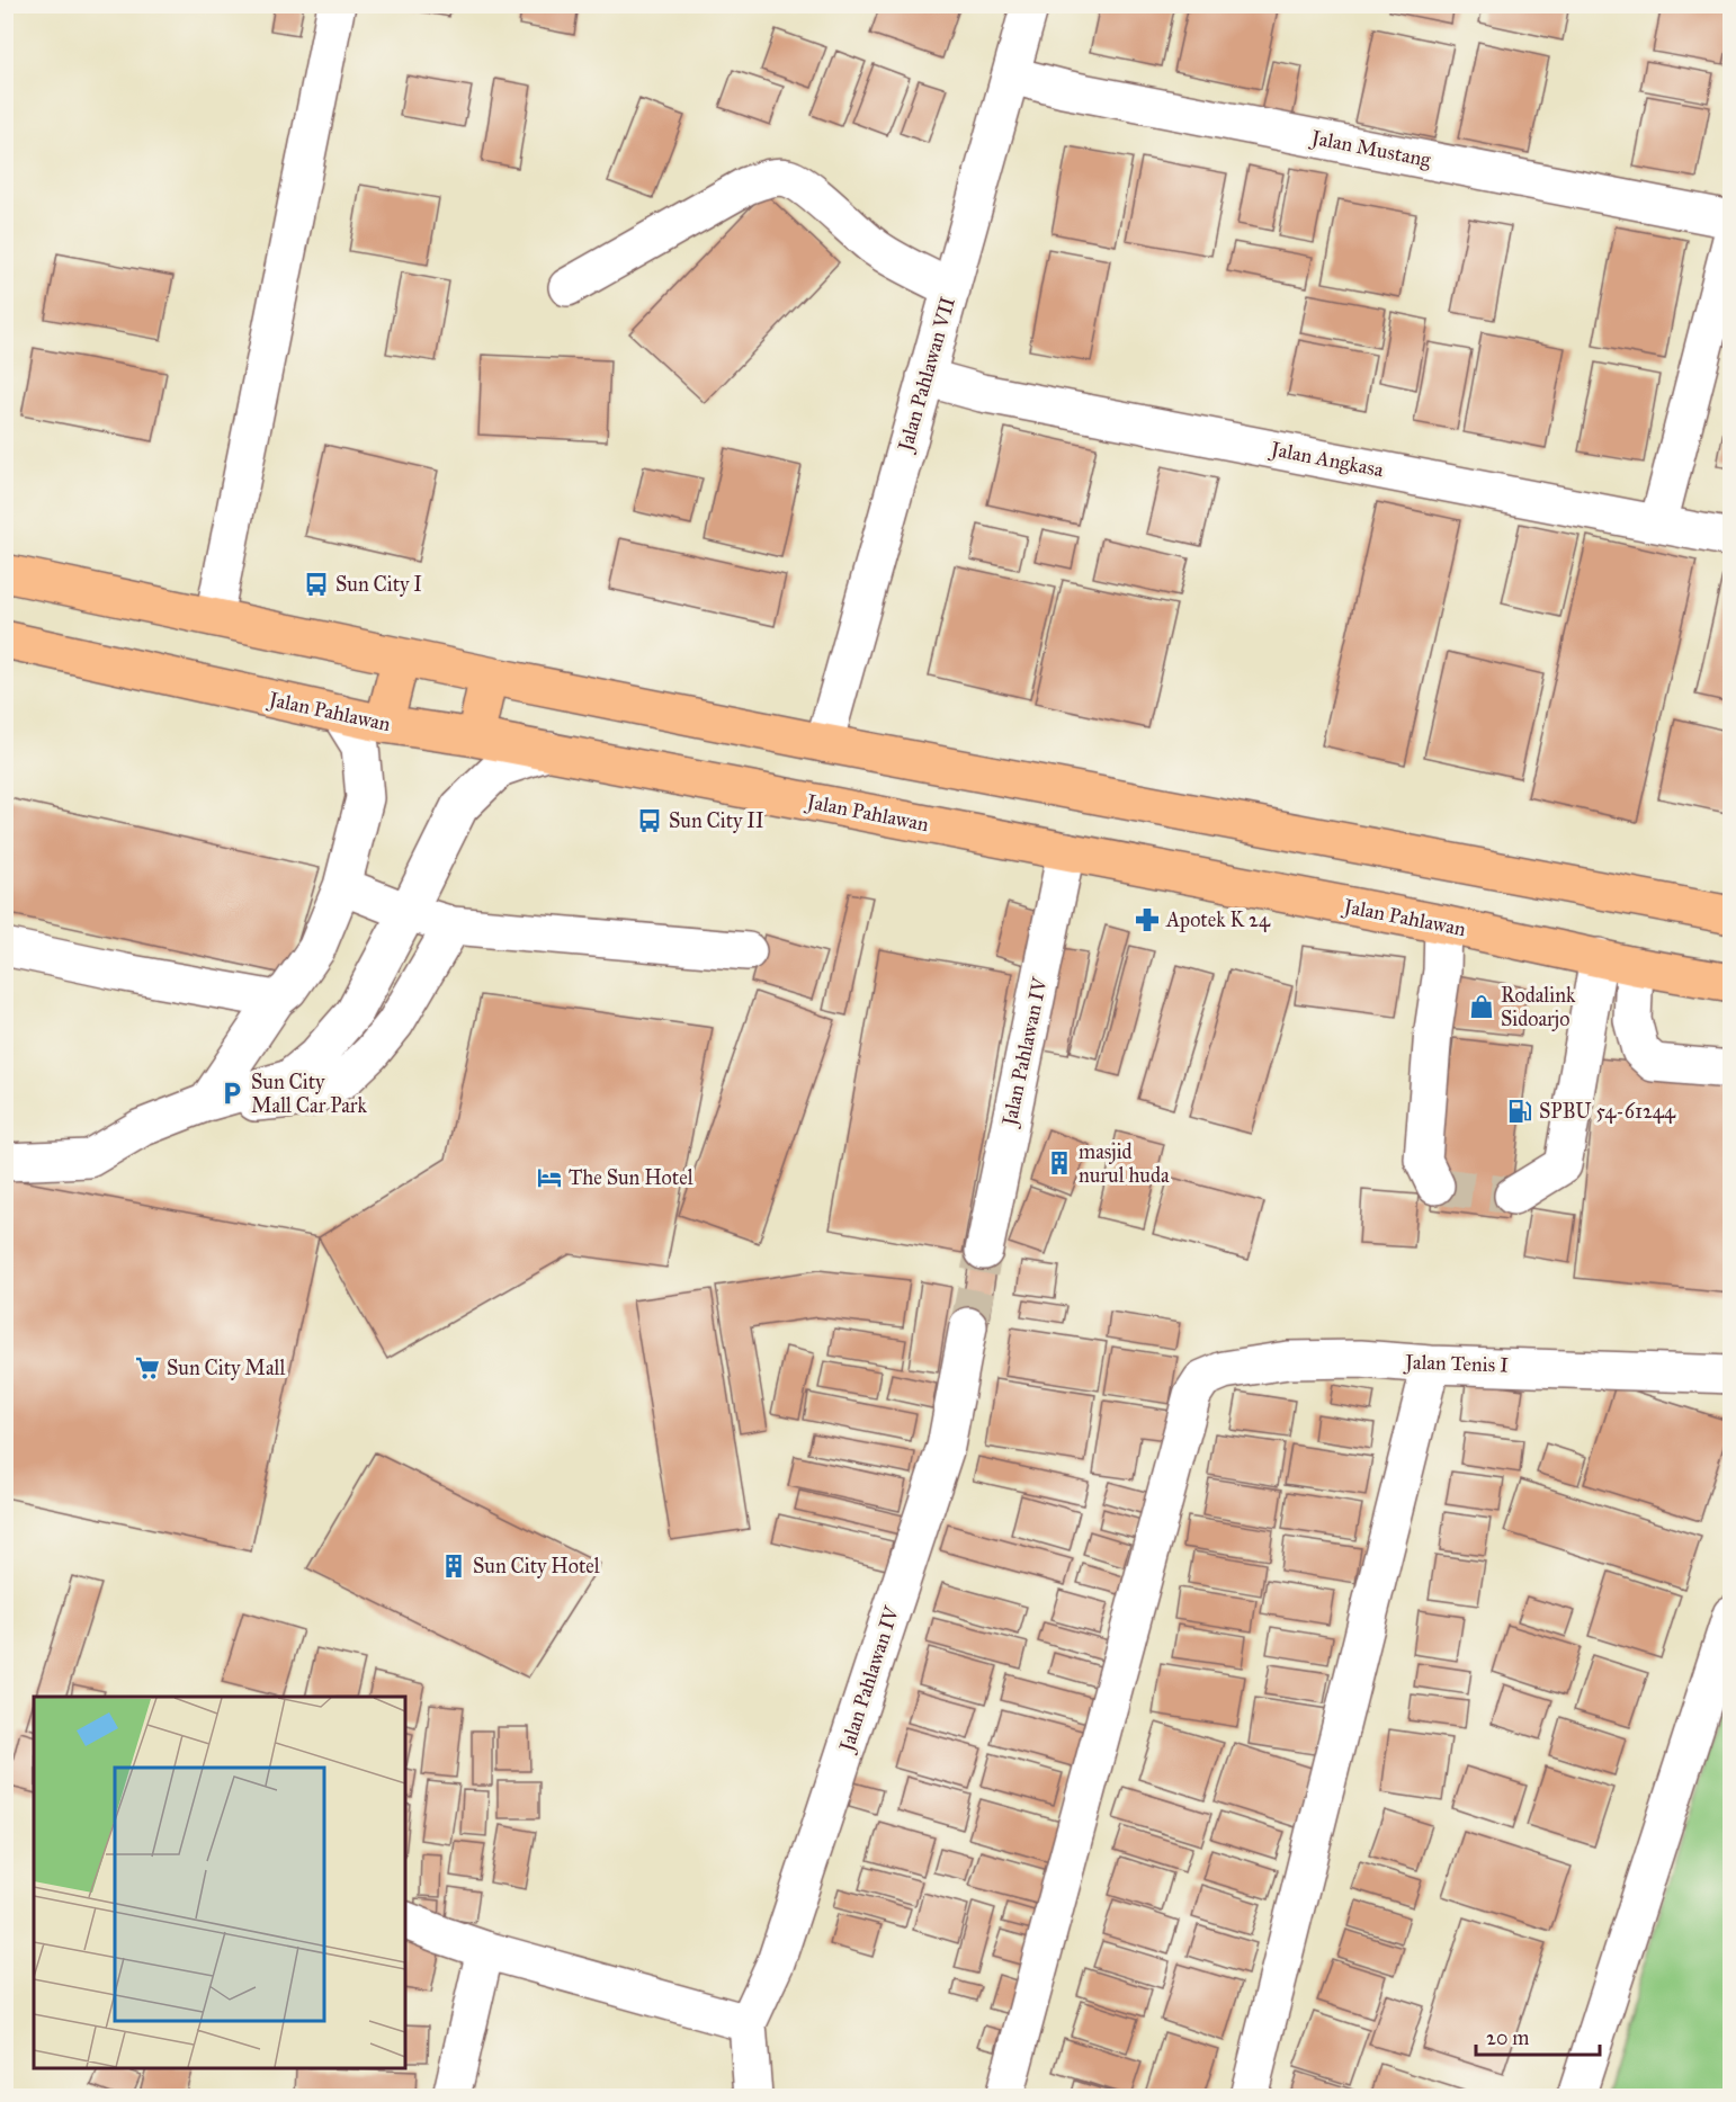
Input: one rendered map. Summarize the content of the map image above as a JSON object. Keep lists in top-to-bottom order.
{
  "streets": {
    "main road": ["Jalan Pahlawan"],
    "street": [
      "Jalan Mustang",
      "Jalan Pahlawan VII",
      "Jalan Angkasa",
      "Jalan Pahlawan IV",
      "Jalan Tenis I"
    ]
  },
  "crossings": [
    ["Jalan Mustang", "Jalan Pahlawan VII"],
    ["Jalan Pahlawan VII", "Jalan Angkasa"],
    ["Jalan Pahlawan", "Jalan Pahlawan IV"]
  ],
  "places": {
    "bus stop": ["Sun City I", "Sun City II"],
    "pharmacy": ["Apotek K 24"],
    "shop": ["Rodalink Sidoarjo"],
    "parking": ["Sun City Mall Car Park"],
    "fuel station": ["SPBU 54-61244"],
    "building": ["masjid nurul huda", "Sun City Hotel"],
    "hotel": ["The Sun Hotel"],
    "supermarket": ["Sun City Mall"]
  },
  "scale_bar": "20 m"
}
